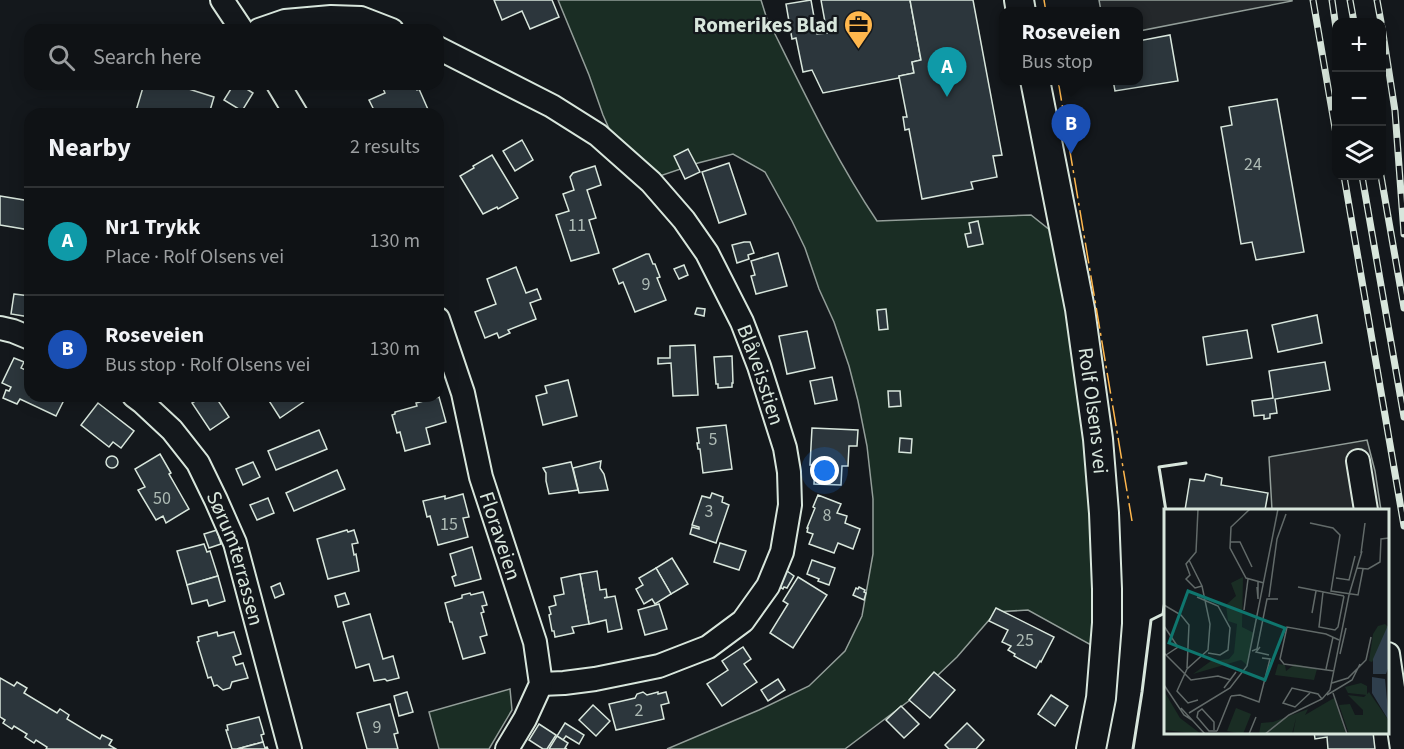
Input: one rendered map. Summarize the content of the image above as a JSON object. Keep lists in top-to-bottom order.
{
  "streets": {
    "main road": ["Rolf Olsens vei"],
    "street": ["Blåveisstien", "Floraveien", "Sørumterrassen"]
  },
  "crossings": [
    ["Blåveisstien", "Floraveien"]
  ],
  "places": {
    "office": ["Romerikes Blad"]
  },
  "house_numbers": [
    "24",
    "11",
    "9",
    "5",
    "50",
    "3",
    "8",
    "15",
    "25",
    "2",
    "9"
  ],
  "page": {
    "popup": ["Roseveien", "Bus stop"],
    "map_buttons": ["+", "−"],
    "search": "Search here",
    "pins": ["A", "B"],
    "heading": ["Nearby", "2 results"],
    "list": [
      {
        "mark": "A",
        "name": "Nr1 Trykk",
        "note": "Place · Rolf Olsens vei",
        "value": "130 m"
      },
      {
        "mark": "B",
        "name": "Roseveien",
        "note": "Bus stop · Rolf Olsens vei",
        "value": "130 m"
      }
    ]
  }
}
